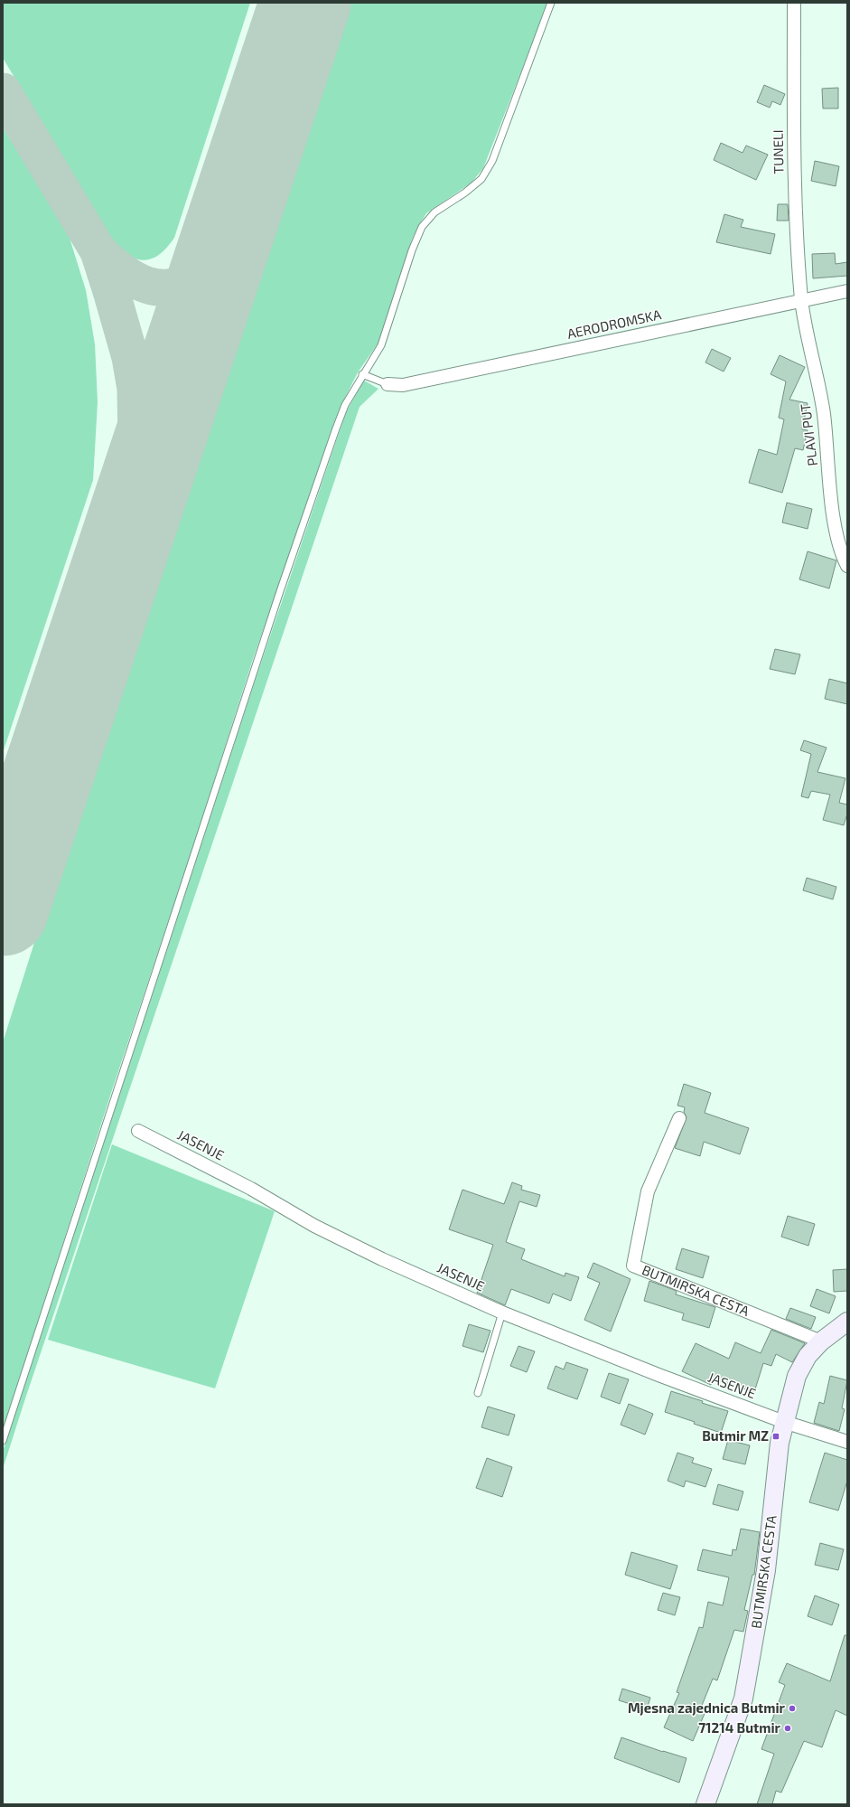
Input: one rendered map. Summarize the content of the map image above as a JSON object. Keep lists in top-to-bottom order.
{
  "streets": {
    "street": [
      "TUNELI",
      "AERODROMSKA",
      "PLAVI PUT",
      "JASENJE",
      "BUTMIRSKA CESTA"
    ]
  },
  "crossings": [
    ["TUNELI", "AERODROMSKA"],
    ["TUNELI", "PLAVI PUT"],
    ["AERODROMSKA", "PLAVI PUT"],
    ["JASENJE", "BUTMIRSKA CESTA"]
  ],
  "places": {
    "transit": ["Butmir MZ"],
    "other": ["Mjesna zajednica Butmir", "71214 Butmir"]
  }
}
